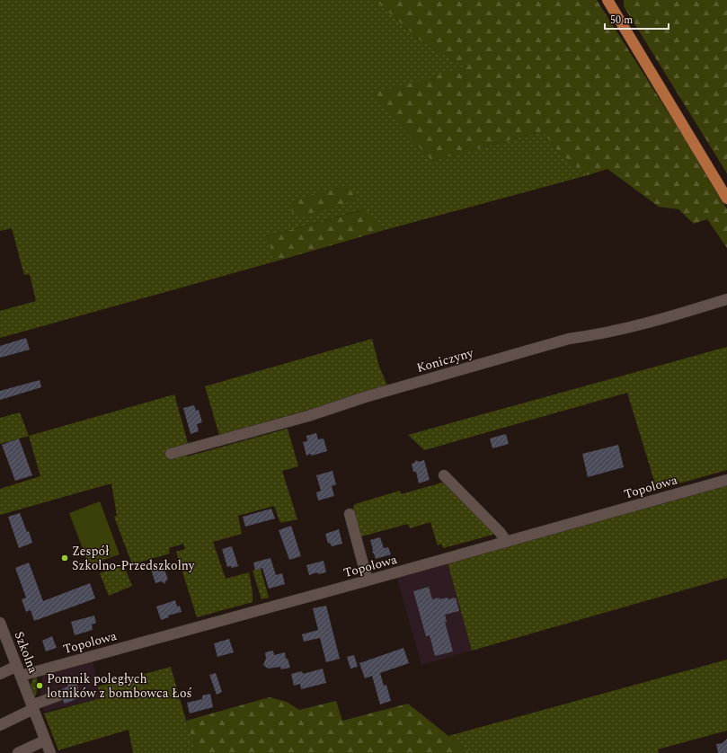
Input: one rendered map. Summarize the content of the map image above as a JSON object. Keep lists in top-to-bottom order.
{
  "streets": {
    "street": ["Koniczyny", "Topolowa", "Szkolna"]
  },
  "crossings": [
    ["Topolowa", "Szkolna"]
  ],
  "places": ["Zespół Szkolno-Przedszkolny", "Pomnik poległych lotników z bombowca Łoś"],
  "scale_bar": "50 m"
}
